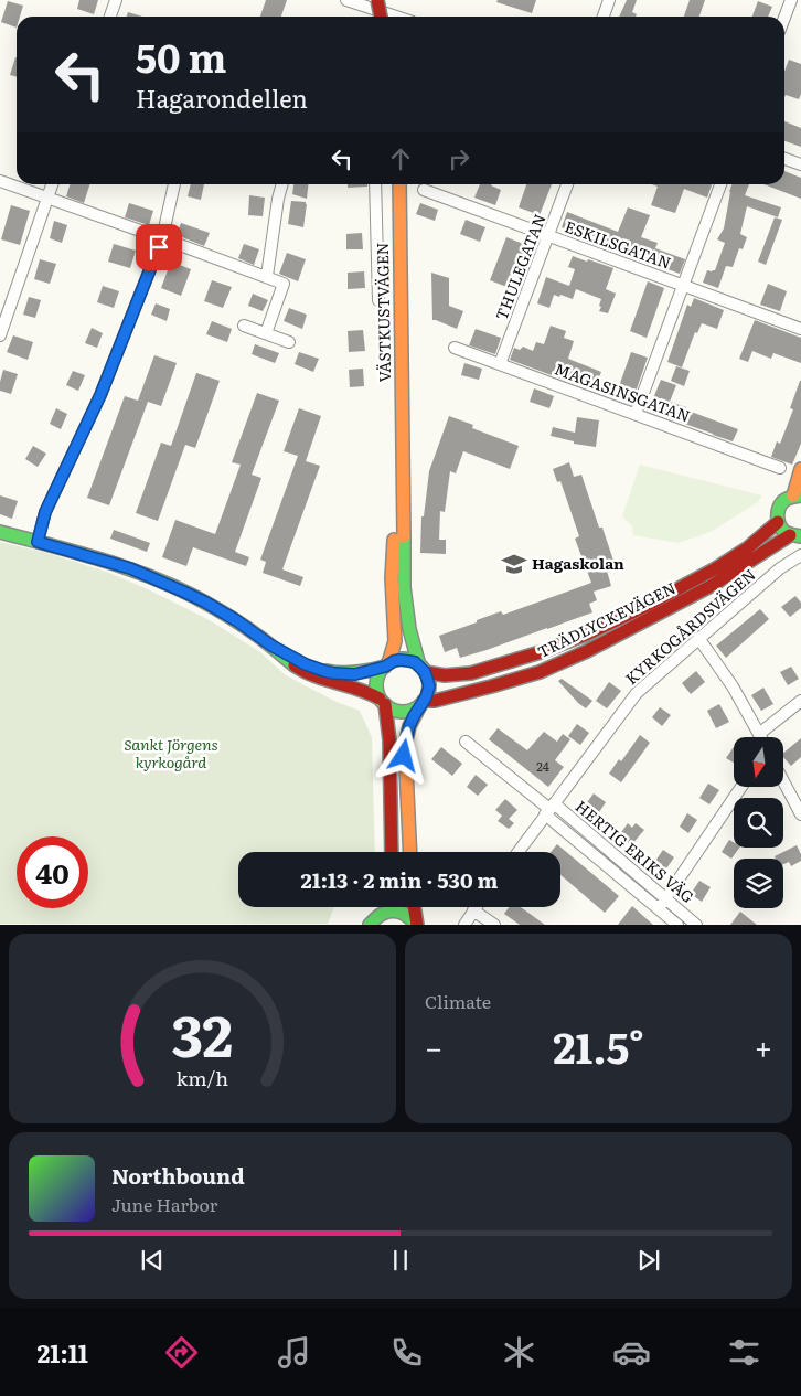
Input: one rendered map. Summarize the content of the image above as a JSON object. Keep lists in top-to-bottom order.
{
  "streets": {
    "street": [
      "ESKILSGATAN",
      "THULEGATAN",
      "VÄSTKUSTVÄGEN",
      "MAGASINSGATAN",
      "TRÄDLYCKEVÄGEN",
      "KYRKOGÅRDSVÄGEN",
      "HERTIG ERIKS VÄG"
    ]
  },
  "crossings": [
    ["ESKILSGATAN", "THULEGATAN"],
    ["THULEGATAN", "MAGASINSGATAN"],
    ["VÄSTKUSTVÄGEN", "TRÄDLYCKEVÄGEN"],
    ["KYRKOGÅRDSVÄGEN", "HERTIG ERIKS VÄG"]
  ],
  "parks": ["Sankt Jörgens kyrkogård"],
  "places": {
    "school or university": ["Hagaskolan"]
  },
  "house_numbers": ["24"],
  "north": "bottom",
  "page": {
    "turn": ["50 m", "Hagarondellen"],
    "limit": "40",
    "trip": "21:13 · 2 min · 530 m",
    "tile": "Climate",
    "heat": ["−", "21.5°", "+"],
    "song": ["Northbound", "June Harbor"],
    "tabs": "21:11",
    "gauge": ["32", "km/h"]
  }
}
